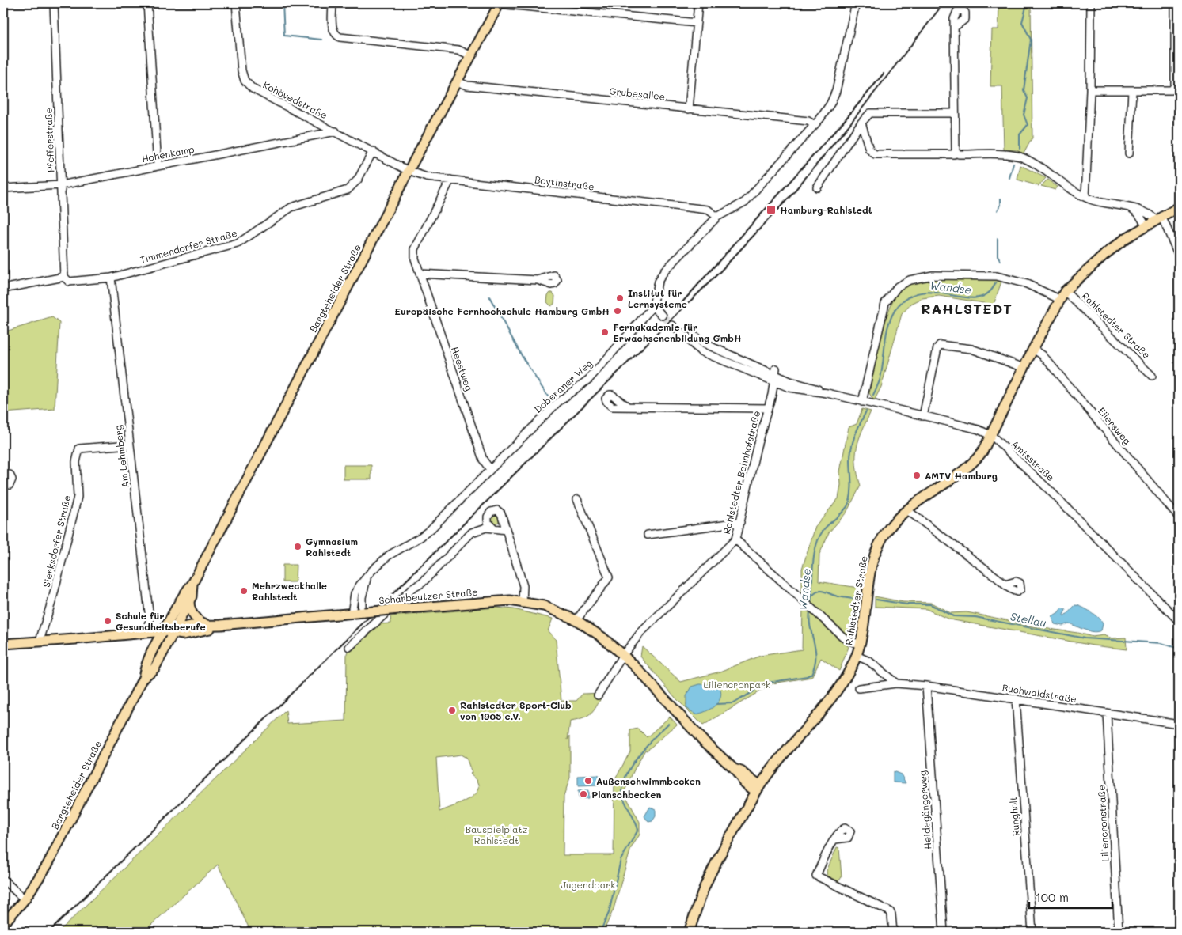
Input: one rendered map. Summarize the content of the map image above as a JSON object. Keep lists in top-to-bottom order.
{
  "streets": {
    "main road": ["Bargteheider Straße", "Rahlstedter Straße", "Scharbeutzer Straße"],
    "street": [
      "Grubesallee",
      "Kohövedstraße",
      "Pfefferstraße",
      "Hohenkamp",
      "Boytinstraße",
      "Timmendorfer Straße",
      "Heestweg",
      "Doberaner Weg",
      "Eilersweg",
      "Am Lehmberg",
      "Amtsstraße",
      "Rahlstedter Bahnhofstraße",
      "Sierksdorfer Straße",
      "Buchwaldstraße",
      "Heidegängerweg",
      "Rungholt",
      "Liliencronstraße"
    ]
  },
  "crossings": [
    ["Grubesallee", "Bargteheider Straße"],
    ["Kohövedstraße", "Hohenkamp"],
    ["Kohövedstraße", "Boytinstraße"],
    ["Kohövedstraße", "Timmendorfer Straße"],
    ["Kohövedstraße", "Bargteheider Straße"],
    ["Pfefferstraße", "Hohenkamp"],
    ["Pfefferstraße", "Timmendorfer Straße"],
    ["Boytinstraße", "Bargteheider Straße"],
    ["Boytinstraße", "Heestweg"],
    ["Timmendorfer Straße", "Am Lehmberg"],
    ["Bargteheider Straße", "Scharbeutzer Straße"],
    ["Rahlstedter Straße", "Eilersweg"],
    ["Rahlstedter Straße", "Amtsstraße"],
    ["Heestweg", "Doberaner Weg"],
    ["Doberaner Weg", "Scharbeutzer Straße"],
    ["Am Lehmberg", "Sierksdorfer Straße"],
    ["Am Lehmberg", "Scharbeutzer Straße"],
    ["Amtsstraße", "Rahlstedter Bahnhofstraße"],
    ["Rahlstedter Bahnhofstraße", "Scharbeutzer Straße"],
    ["Sierksdorfer Straße", "Scharbeutzer Straße"],
    ["Buchwaldstraße", "Heidegängerweg"],
    ["Buchwaldstraße", "Rungholt"],
    ["Buchwaldstraße", "Liliencronstraße"]
  ],
  "districts": ["RAHLSTEDT"],
  "water": ["Wandse", "Stellau"],
  "parks": ["Liliencronpark", "Bauspielplatz Rahlstedt", "Jugendpark"],
  "places": {
    "transit": ["Hamburg-Rahlstedt"],
    "other": [
      "Institut für Lernsysteme",
      "Europäische Fernhochschule Hamburg GmbH",
      "Fernakademie für Erwachsenenbildung GmbH",
      "AMTV Hamburg",
      "Gymnasium Rahlstedt",
      "Mehrzweckhalle Rahlstedt",
      "Schule für Gesundheitsberufe",
      "Rahlstedter Sport-Club von 1905 e.V.",
      "Außenschwimmbecken",
      "Planschbecken"
    ]
  },
  "scale_bar": "100 m"
}
